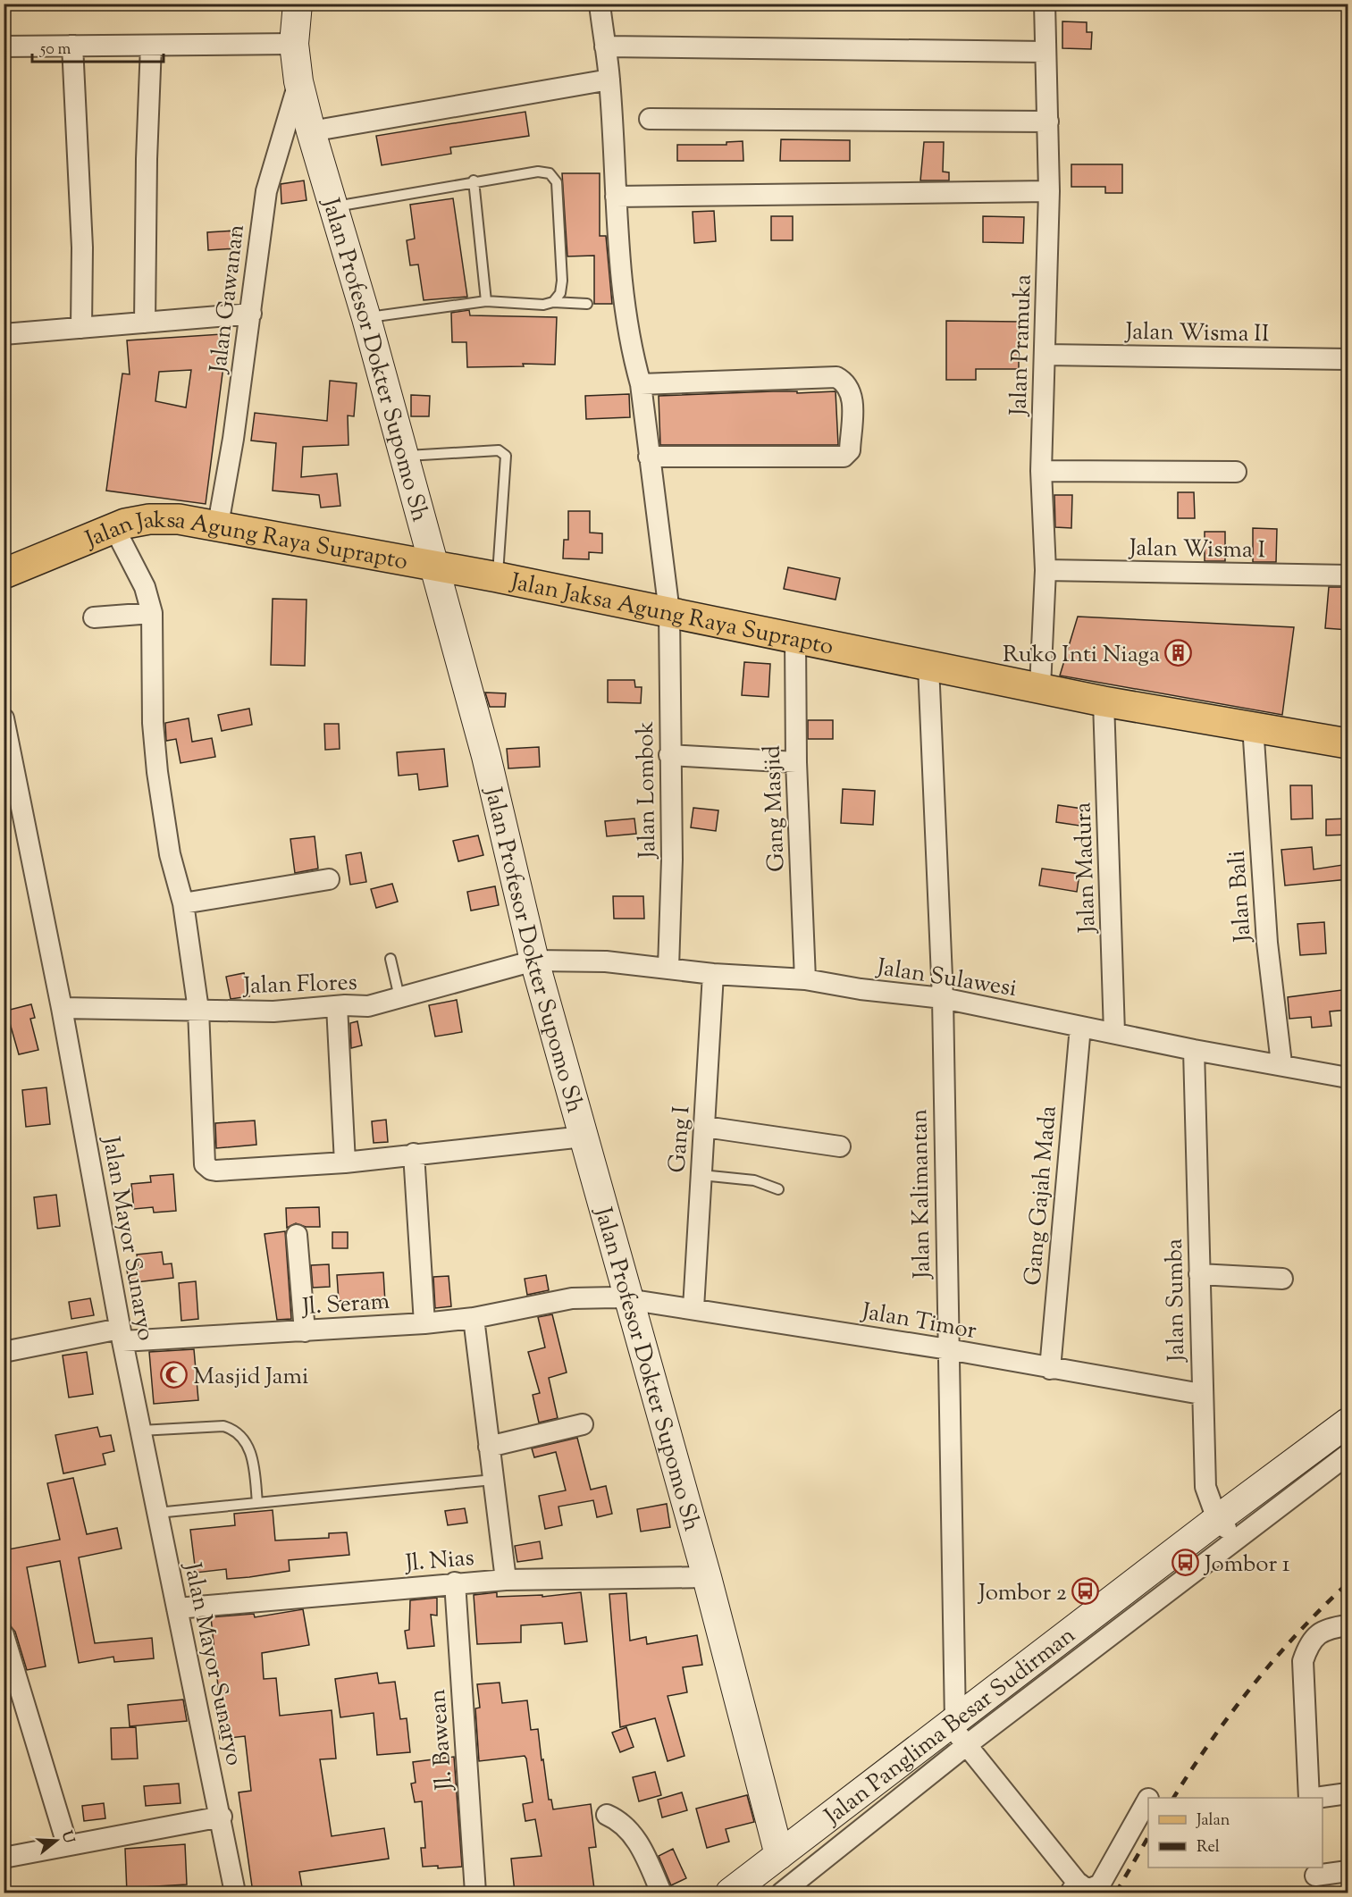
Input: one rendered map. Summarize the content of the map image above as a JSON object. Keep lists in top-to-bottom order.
{
  "streets": {
    "main road": ["Jalan Jaksa Agung Raya Suprapto"],
    "street": [
      "Jalan Gawanan",
      "Jalan Wisma II",
      "Jalan Pramuka",
      "Jalan Profesor Dokter Supomo Sh",
      "Jalan Wisma I",
      "Jalan Lombok",
      "Gang Masjid",
      "Jalan Madura",
      "Jalan Bali",
      "Jalan Sulawesi",
      "Jalan Flores",
      "Gang I",
      "Jalan Kalimantan",
      "Gang Gajah Mada",
      "Jalan Mayor Sunaryo",
      "Jalan Sumba",
      "Jl. Seram",
      "Jalan Timor",
      "Jl. Nias",
      "Jalan Panglima Besar Sudirman",
      "Jl. Bawean"
    ]
  },
  "crossings": [
    ["Jalan Gawanan", "Jalan Profesor Dokter Supomo Sh"],
    ["Jalan Gawanan", "Jalan Jaksa Agung Raya Suprapto"],
    ["Jalan Wisma II", "Jalan Pramuka"],
    ["Jalan Pramuka", "Jalan Wisma I"],
    ["Jalan Pramuka", "Jalan Jaksa Agung Raya Suprapto"],
    ["Jalan Profesor Dokter Supomo Sh", "Jalan Jaksa Agung Raya Suprapto"],
    ["Jalan Profesor Dokter Supomo Sh", "Jalan Sulawesi"],
    ["Jalan Profesor Dokter Supomo Sh", "Jalan Flores"],
    ["Jalan Profesor Dokter Supomo Sh", "Jl. Seram"],
    ["Jalan Profesor Dokter Supomo Sh", "Jalan Timor"],
    ["Jalan Profesor Dokter Supomo Sh", "Jl. Nias"],
    ["Jalan Profesor Dokter Supomo Sh", "Jalan Panglima Besar Sudirman"],
    ["Jalan Jaksa Agung Raya Suprapto", "Jalan Lombok"],
    ["Jalan Jaksa Agung Raya Suprapto", "Gang Masjid"],
    ["Jalan Jaksa Agung Raya Suprapto", "Jalan Madura"],
    ["Jalan Jaksa Agung Raya Suprapto", "Jalan Bali"],
    ["Jalan Jaksa Agung Raya Suprapto", "Jalan Kalimantan"],
    ["Jalan Lombok", "Jalan Sulawesi"],
    ["Gang Masjid", "Jalan Sulawesi"],
    ["Jalan Madura", "Jalan Sulawesi"],
    ["Jalan Bali", "Jalan Sulawesi"],
    ["Jalan Sulawesi", "Jalan Flores"],
    ["Jalan Sulawesi", "Gang I"],
    ["Jalan Sulawesi", "Jalan Kalimantan"],
    ["Jalan Sulawesi", "Gang Gajah Mada"],
    ["Jalan Sulawesi", "Jalan Sumba"],
    ["Jalan Flores", "Jalan Mayor Sunaryo"],
    ["Gang I", "Jalan Timor"],
    ["Jalan Kalimantan", "Jalan Timor"],
    ["Jalan Kalimantan", "Jalan Panglima Besar Sudirman"],
    ["Gang Gajah Mada", "Jalan Timor"],
    ["Jalan Mayor Sunaryo", "Jl. Seram"],
    ["Jalan Mayor Sunaryo", "Jl. Nias"],
    ["Jalan Sumba", "Jalan Timor"],
    ["Jalan Sumba", "Jalan Panglima Besar Sudirman"],
    ["Jl. Seram", "Jalan Timor"],
    ["Jl. Nias", "Jl. Bawean"]
  ],
  "places": {
    "building": ["Ruko Inti Niaga"],
    "mosque": ["Masjid Jami"],
    "bus stop": ["Jombor 1", "Jombor 2"]
  },
  "legend": ["Jalan", "Rel"],
  "scale_bar": "50 m",
  "north": "right"
}
